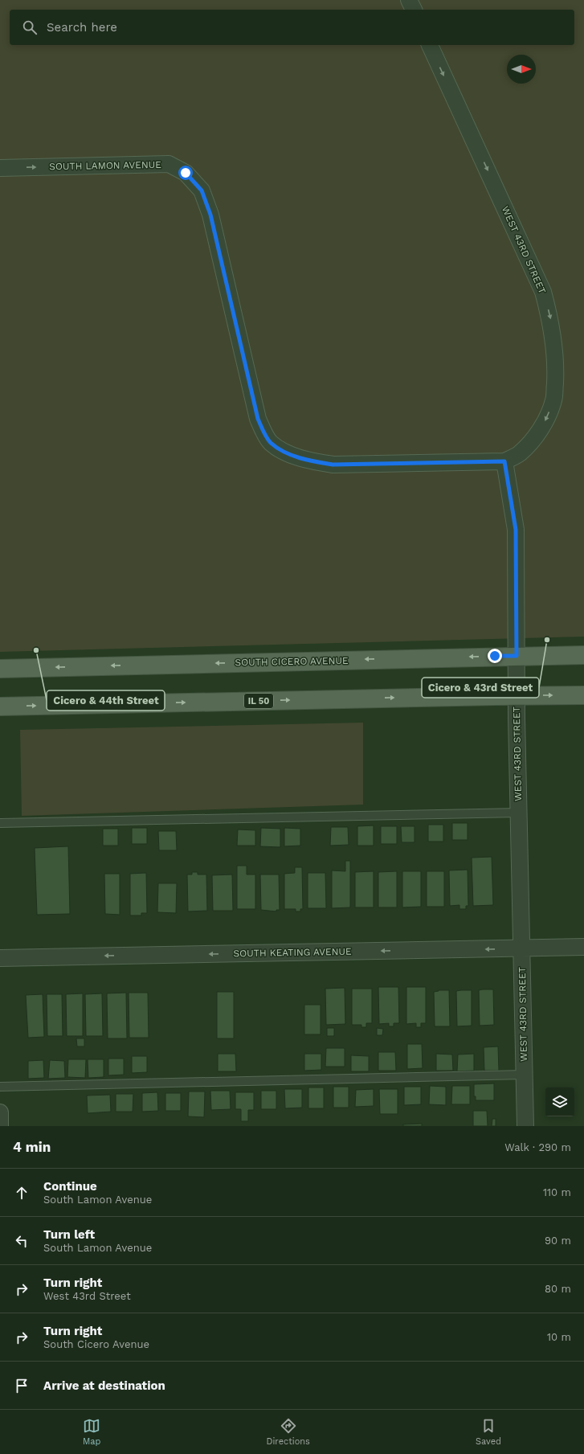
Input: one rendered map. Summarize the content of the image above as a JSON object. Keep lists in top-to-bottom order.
{
  "streets": {
    "main road": ["SOUTH CICERO AVENUE", "IL 50"],
    "street": ["SOUTH LAMON AVENUE", "WEST 43RD STREET", "SOUTH KEATING AVENUE"]
  },
  "crossings": [
    ["SOUTH LAMON AVENUE", "WEST 43RD STREET"],
    ["WEST 43RD STREET", "SOUTH CICERO AVENUE"],
    ["WEST 43RD STREET", "IL 50"],
    ["WEST 43RD STREET", "SOUTH KEATING AVENUE"]
  ],
  "one_way": ["SOUTH LAMON AVENUE", "WEST 43RD STREET", "SOUTH KEATING AVENUE"],
  "places": ["Cicero & 43rd Street", "Cicero & 44th Street"],
  "north": "right",
  "page": {
    "search": "Search here",
    "heading": ["4 min", "Walk · 290 m"],
    "list": [
      ["Continue", "South Lamon Avenue", "110 m"],
      ["Turn left", "South Lamon Avenue", "90 m"],
      ["Turn right", "West 43rd Street", "80 m"],
      ["Turn right", "South Cicero Avenue", "10 m"],
      "Arrive at destination"
    ],
    "nav": ["Map", "Directions", "Saved"]
  }
}
